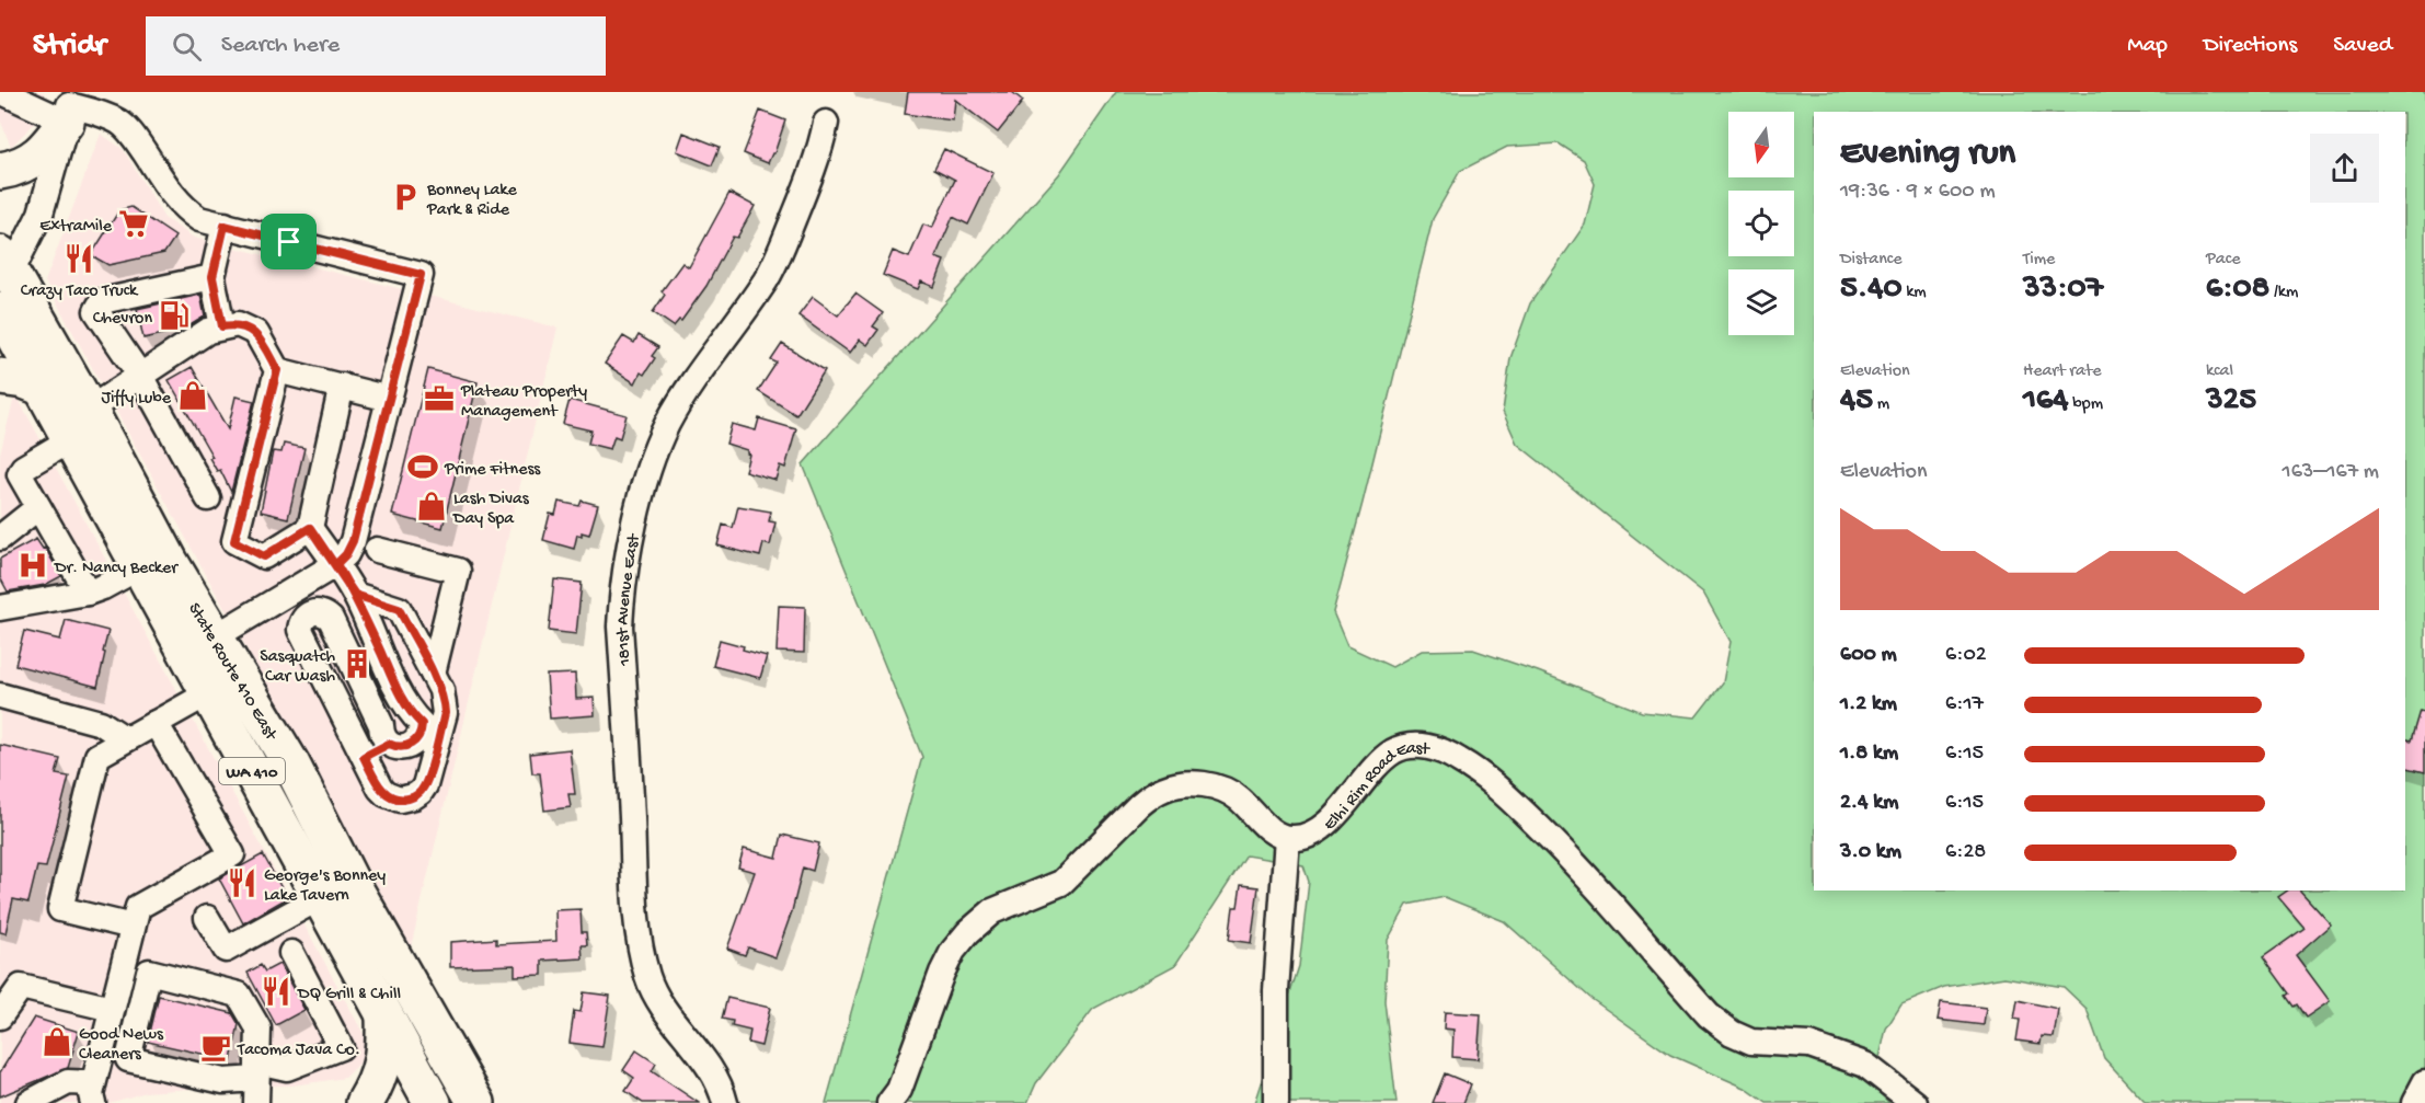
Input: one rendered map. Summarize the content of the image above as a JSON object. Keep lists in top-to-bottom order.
{
  "streets": {
    "highway": ["State Route 410 East", "WA 410"],
    "street": ["181st Avenue East", "Elhi Rim Road East"]
  },
  "places": {
    "parking": ["Bonney Lake Park & Ride"],
    "supermarket": ["ExtraMile"],
    "restaurant": ["Crazy Taco Truck", "George's Bonney Lake Tavern", "DQ Grill & Chill"],
    "fuel station": ["Chevron"],
    "shop": ["Jiffy Lube", "Lash Divas Day Spa", "Good News Cleaners"],
    "office": ["Plateau Property Management"],
    "sports": ["Prime Fitness"],
    "hospital": ["Dr. Nancy Becker"],
    "building": ["Sasquatch Car Wash"],
    "cafe": ["Tacoma Java Co."]
  },
  "north": "bottom",
  "page": {
    "header": "Stridr",
    "search": "Search here",
    "nav": ["Map", "Directions", "Saved"],
    "heading": ["Evening run", "19:36 · 9 × 600 m"],
    "stats": [
      ["Distance", "5.40 km"],
      ["Time", "33:07"],
      ["Pace", "6:08 /km"],
      ["Elevation", "45 m"],
      ["Heart rate", "164 bpm"],
      ["kcal", "325"]
    ],
    "chart": ["Elevation", "163–167 m"],
    "list": [
      {
        "name": "600 m",
        "note": "6:02"
      },
      {
        "name": "1.2 km",
        "note": "6:17"
      },
      {
        "name": "1.8 km",
        "note": "6:15"
      },
      {
        "name": "2.4 km",
        "note": "6:15"
      },
      {
        "name": "3.0 km",
        "note": "6:28"
      }
    ]
  }
}
